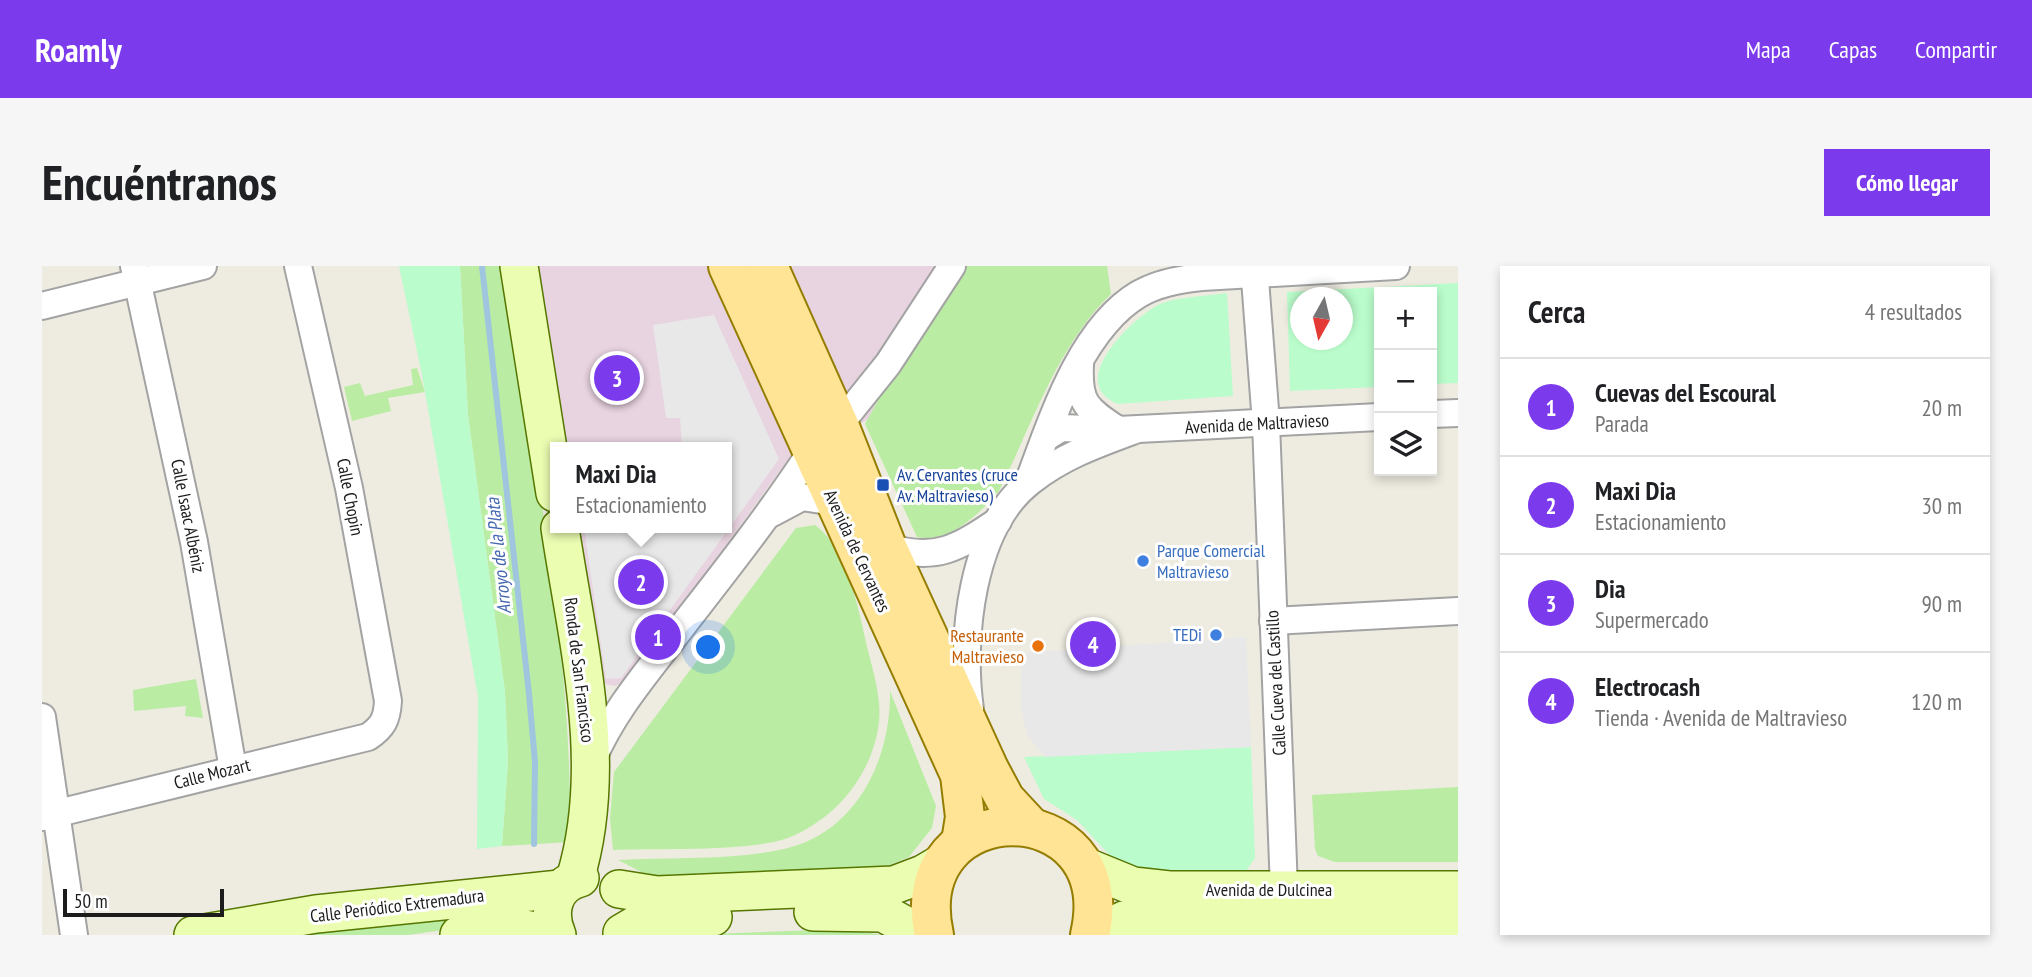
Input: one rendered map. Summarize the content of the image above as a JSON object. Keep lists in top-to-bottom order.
{
  "streets": {
    "main road": [
      "Avenida de Cervantes",
      "Ronda de San Francisco",
      "Avenida de Dulcinea",
      "Calle Periódico Extremadura"
    ],
    "street": [
      "Avenida de Maltravieso",
      "Calle Chopin",
      "Calle Isaac Albéniz",
      "Calle Cueva del Castillo",
      "Calle Mozart"
    ]
  },
  "crossings": [
    ["Avenida de Maltravieso", "Avenida de Cervantes"],
    ["Avenida de Maltravieso", "Calle Cueva del Castillo"],
    ["Calle Chopin", "Calle Mozart"],
    ["Calle Isaac Albéniz", "Calle Mozart"],
    ["Avenida de Cervantes", "Calle Periódico Extremadura"],
    ["Ronda de San Francisco", "Calle Periódico Extremadura"],
    ["Calle Cueva del Castillo", "Avenida de Dulcinea"]
  ],
  "water": ["Arroyo de la Plata"],
  "places": {
    "transit": ["Av. Cervantes (cruce Av. Maltravieso)"],
    "other": ["Parque Comercial Maltravieso", "TEDi", "Restaurante Maltravieso"]
  },
  "scale_bar": "50 m",
  "north": "bottom",
  "page": {
    "header": "Roamly",
    "nav": ["Mapa", "Capas", "Compartir"],
    "buttons": "Cómo llegar",
    "title": "Encuéntranos",
    "heading": ["Cerca", "4 resultados"],
    "map_buttons": ["+", "−"],
    "pins": [
      "3",
      "2",
      "1",
      "4"
    ],
    "list": [
      {
        "mark": "1",
        "name": "Cuevas del Escoural",
        "note": "Parada",
        "value": "20 m"
      },
      {
        "mark": "2",
        "name": "Maxi Dia",
        "note": "Estacionamiento",
        "value": "30 m"
      },
      {
        "mark": "3",
        "name": "Dia",
        "note": "Supermercado",
        "value": "90 m"
      },
      {
        "mark": "4",
        "name": "Electrocash",
        "note": "Tienda · Avenida de Maltravieso",
        "value": "120 m"
      }
    ],
    "popup": ["Maxi Dia", "Estacionamiento"],
    "scale": "50 m"
  }
}
